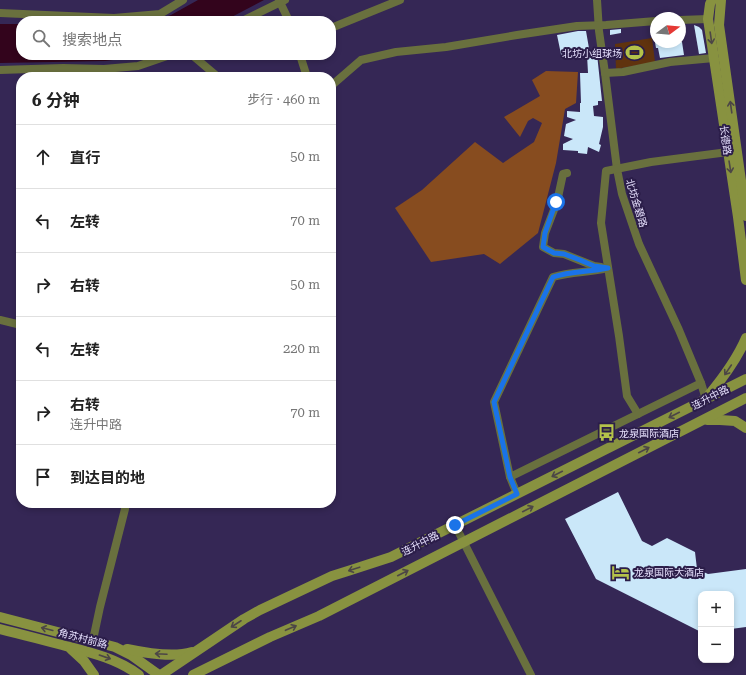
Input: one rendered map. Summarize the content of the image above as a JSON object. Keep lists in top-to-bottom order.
{
  "streets": {
    "main road": ["长德路", "连升中路", "角苏村前路"],
    "street": ["北坊金碧路"]
  },
  "crossings": [
    ["北坊金碧路", "连升中路"],
    ["连升中路", "角苏村前路"]
  ],
  "places": {
    "sports": ["北坊小组球场"],
    "bus stop": ["龙泉国际酒店"],
    "hotel": ["龙泉国际大酒店"]
  },
  "north": "right",
  "page": {
    "search": "搜索地点",
    "heading": ["6 分钟", "步行 · 460 m"],
    "list": [
      ["直行", "50 m"],
      ["左转", "70 m"],
      ["右转", "50 m"],
      ["左转", "220 m"],
      ["右转", "连升中路", "70 m"],
      "到达目的地"
    ],
    "map_buttons": ["+", "−"]
  }
}
